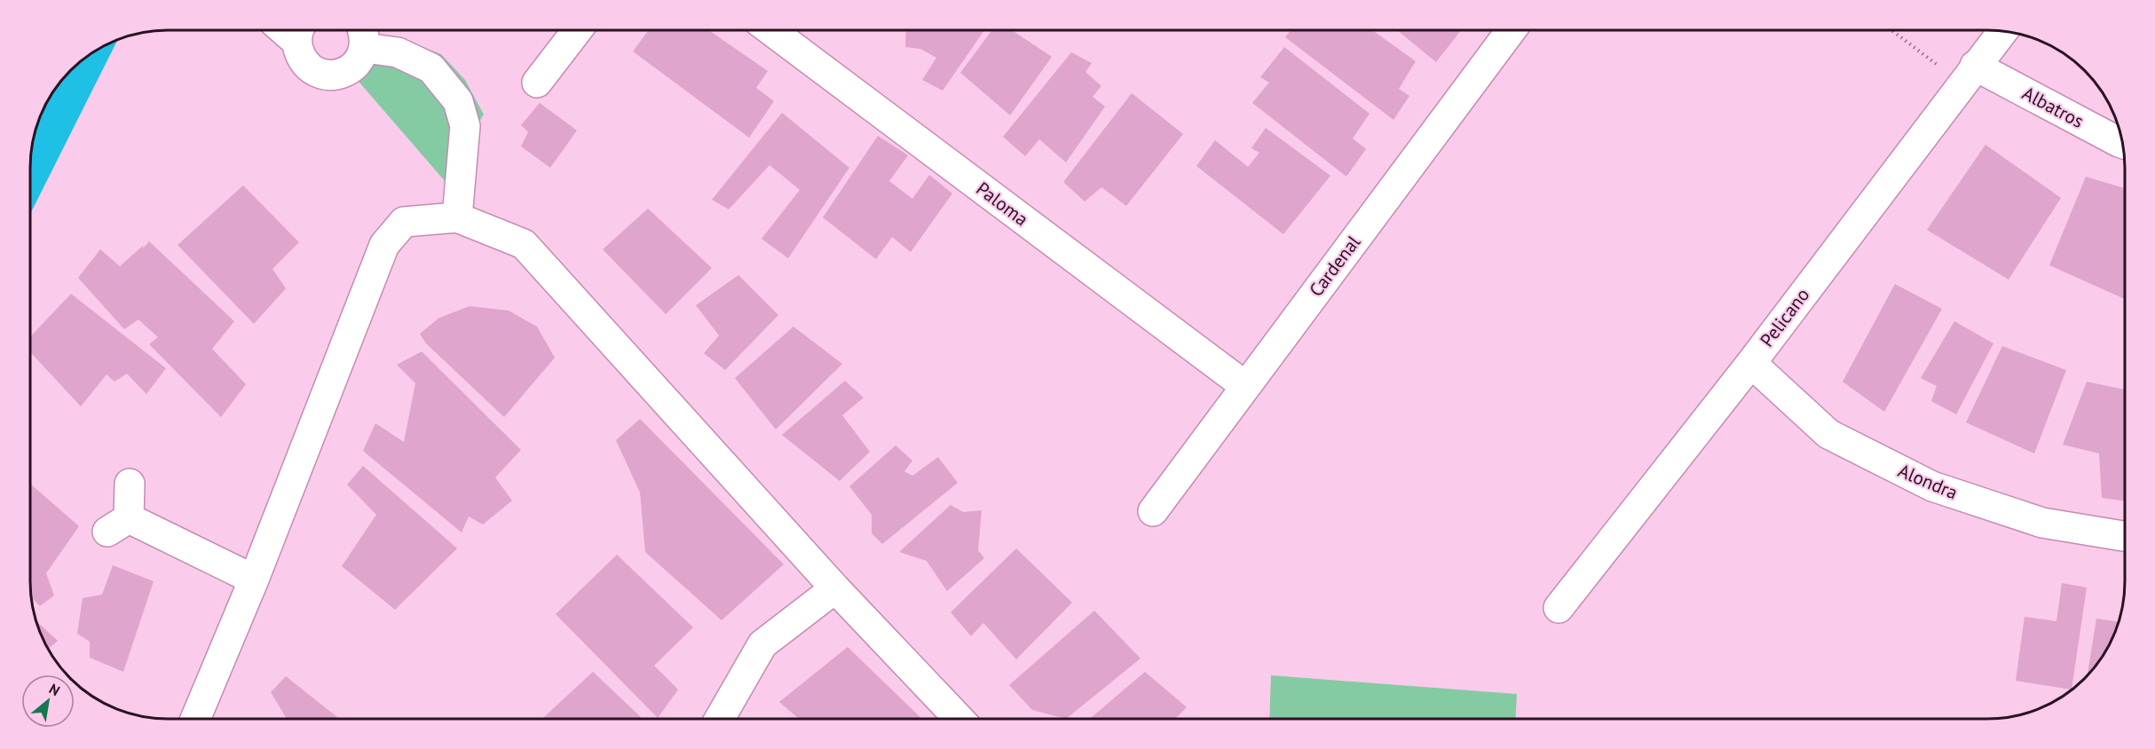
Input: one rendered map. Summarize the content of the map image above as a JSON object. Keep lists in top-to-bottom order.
{
  "streets": {
    "street": [
      "Albatros",
      "Paloma",
      "Cardenal",
      "Pelicano",
      "Alondra"
    ]
  },
  "crossings": [
    ["Albatros", "Pelicano"],
    ["Paloma", "Cardenal"],
    ["Pelicano", "Alondra"]
  ],
  "north": "top right"
}
